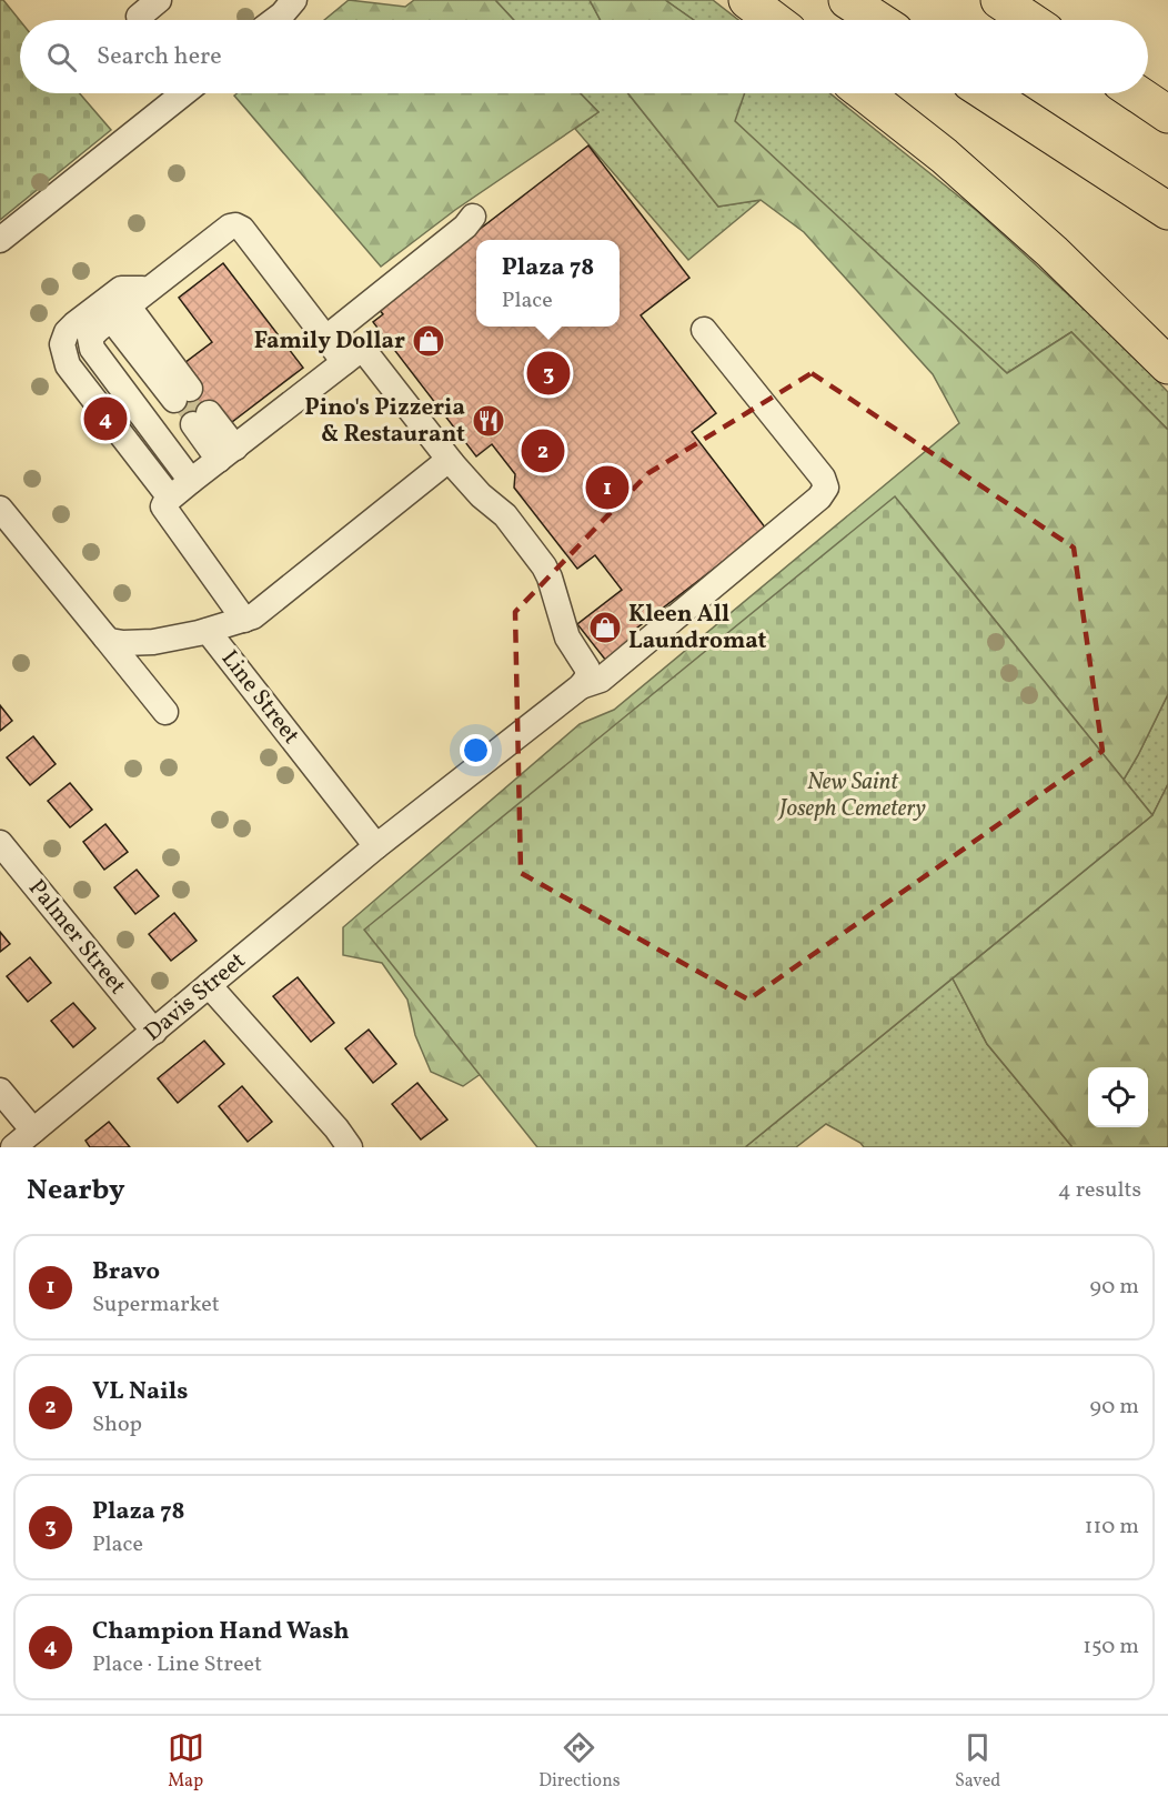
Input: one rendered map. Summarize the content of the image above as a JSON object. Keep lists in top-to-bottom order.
{
  "streets": {
    "street": ["Line Street", "Palmer Street", "Davis Street"]
  },
  "crossings": [
    ["Line Street", "Davis Street"],
    ["Palmer Street", "Davis Street"]
  ],
  "parks": ["New Saint Joseph Cemetery"],
  "places": {
    "shop": ["Family Dollar", "Kleen All Laundromat"],
    "restaurant": ["Pino's Pizzeria & Restaurant"]
  },
  "page": {
    "search": "Search here",
    "popup": ["Plaza 78", "Place"],
    "pins": [
      "3",
      "4",
      "2",
      "1"
    ],
    "heading": ["Nearby", "4 results"],
    "list": [
      {
        "mark": "1",
        "name": "Bravo",
        "note": "Supermarket",
        "value": "90 m"
      },
      {
        "mark": "2",
        "name": "VL Nails",
        "note": "Shop",
        "value": "90 m"
      },
      {
        "mark": "3",
        "name": "Plaza 78",
        "note": "Place",
        "value": "110 m"
      },
      {
        "mark": "4",
        "name": "Champion Hand Wash",
        "note": "Place · Line Street",
        "value": "150 m"
      }
    ],
    "nav": ["Map", "Directions", "Saved"]
  }
}
